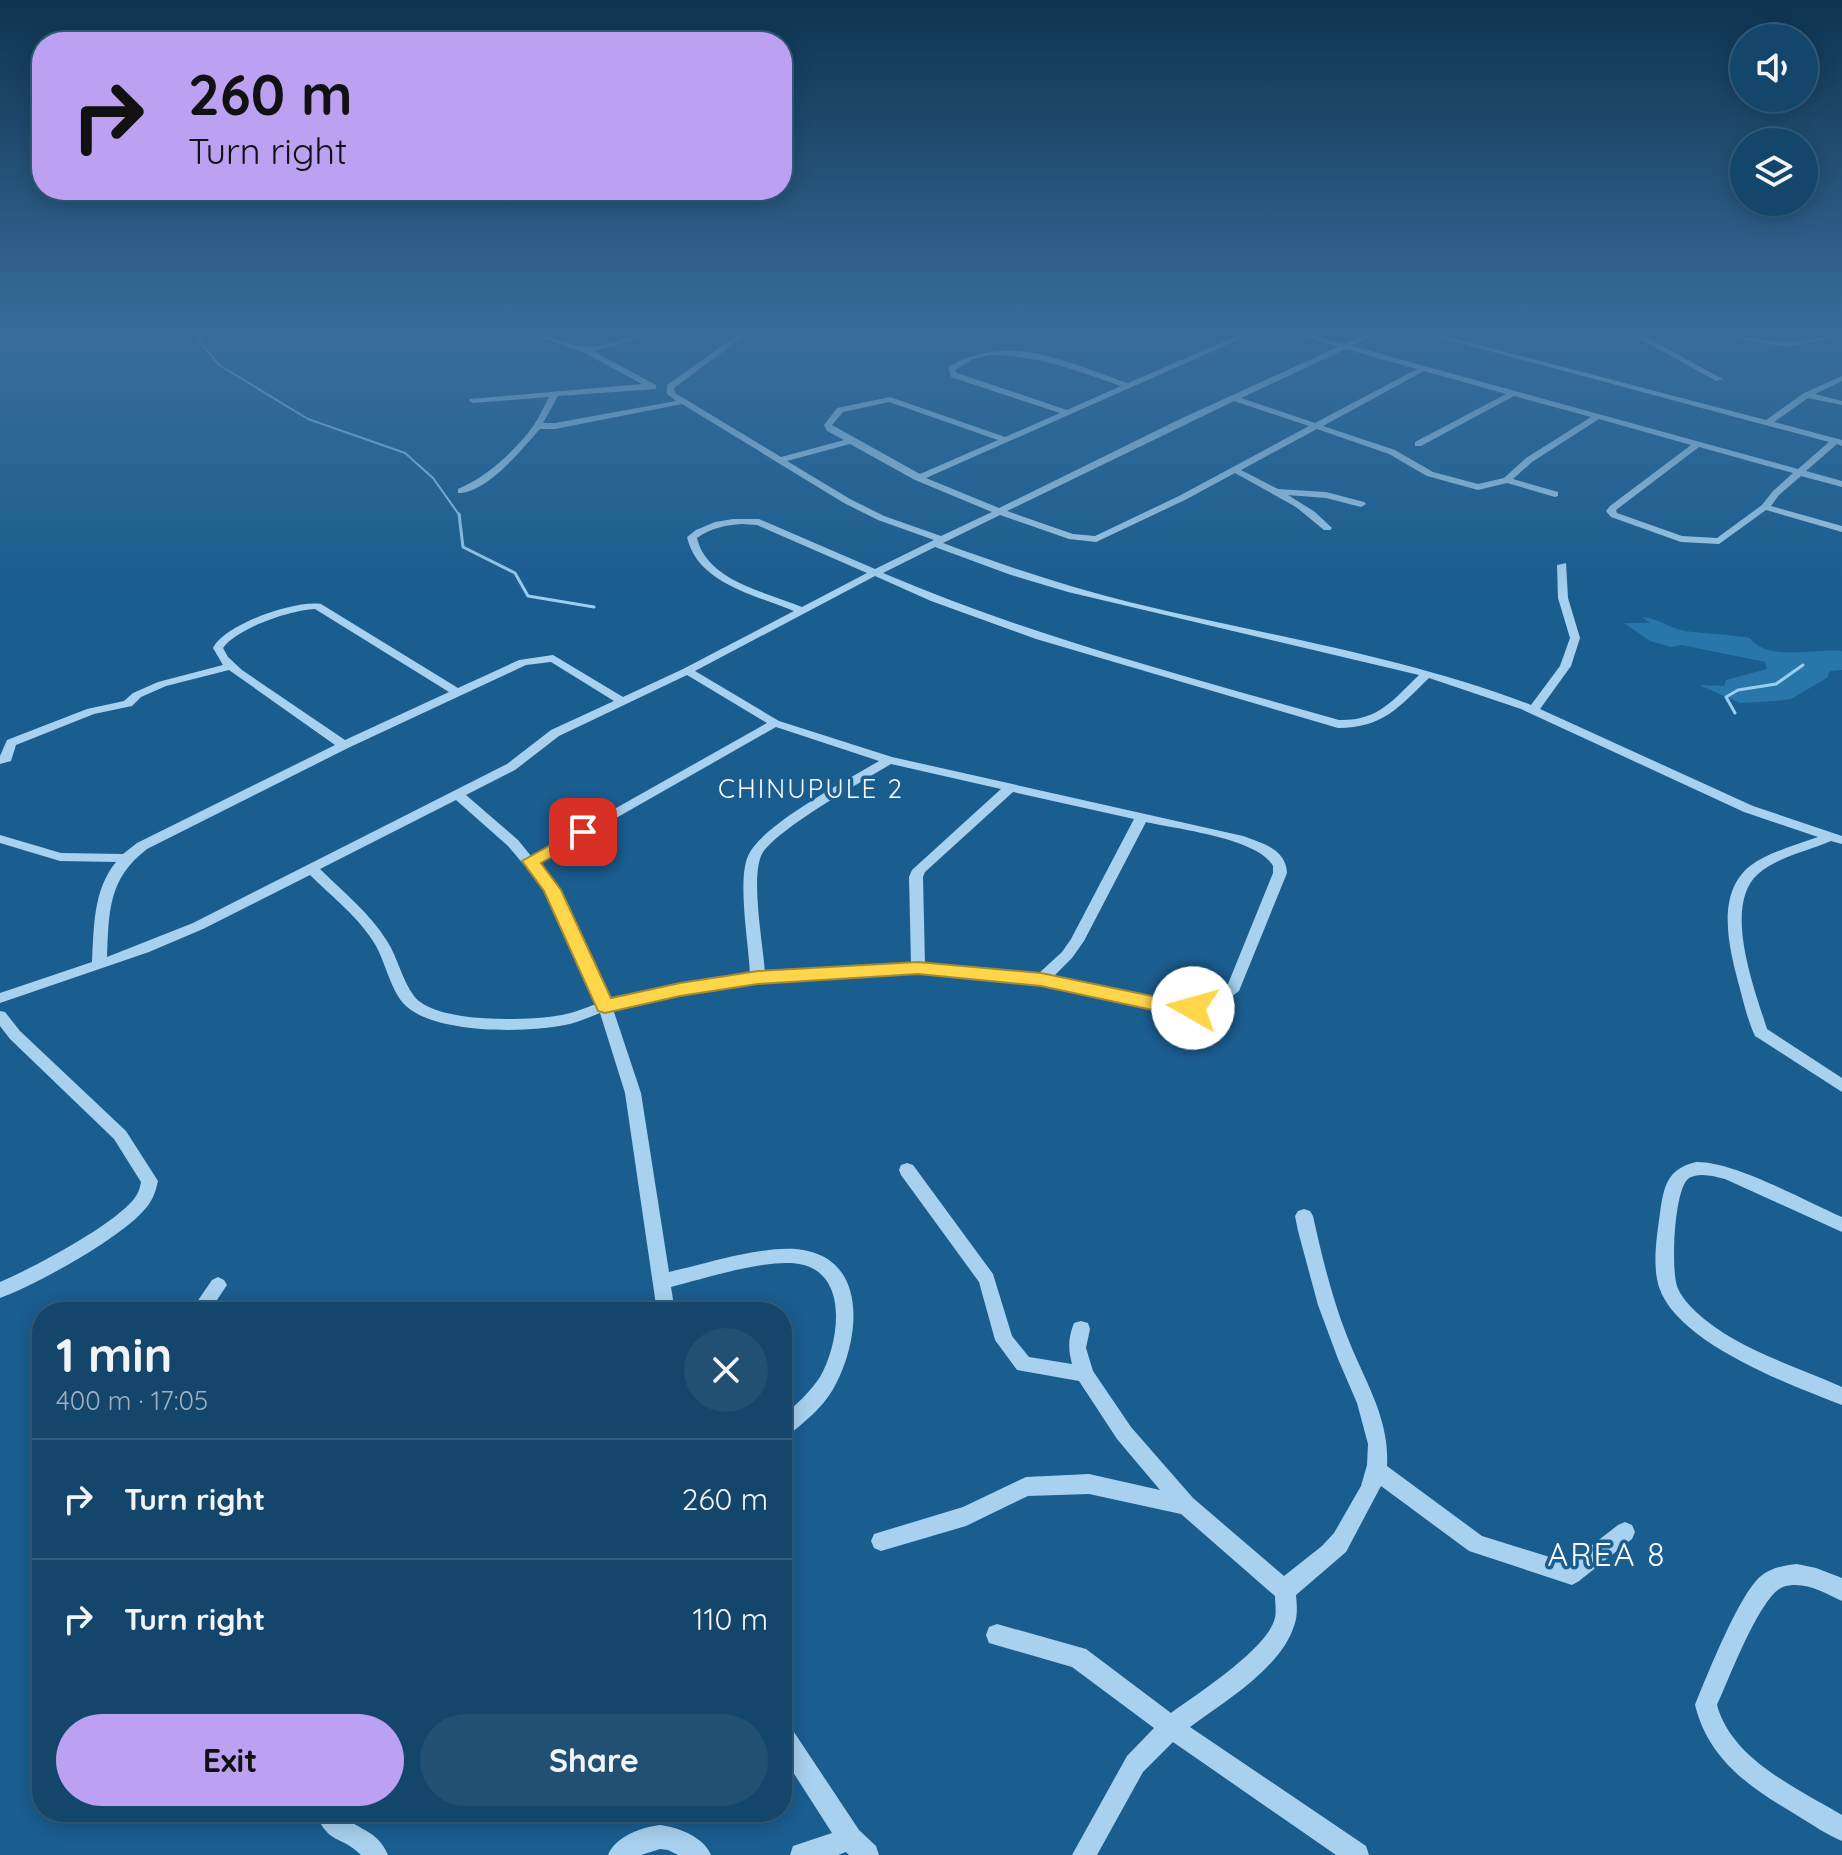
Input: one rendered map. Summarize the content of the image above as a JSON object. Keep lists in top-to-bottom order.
{
  "districts": ["CHINUPULE 2", "AREA 8"],
  "page": {
    "turn": ["260 m", "Turn right"],
    "heading": ["1 min", "400 m · 17:05"],
    "list": [
      {
        "name": "Turn right",
        "value": "260 m"
      },
      {
        "name": "Turn right",
        "value": "110 m"
      }
    ],
    "buttons": ["Exit", "Share"]
  }
}
